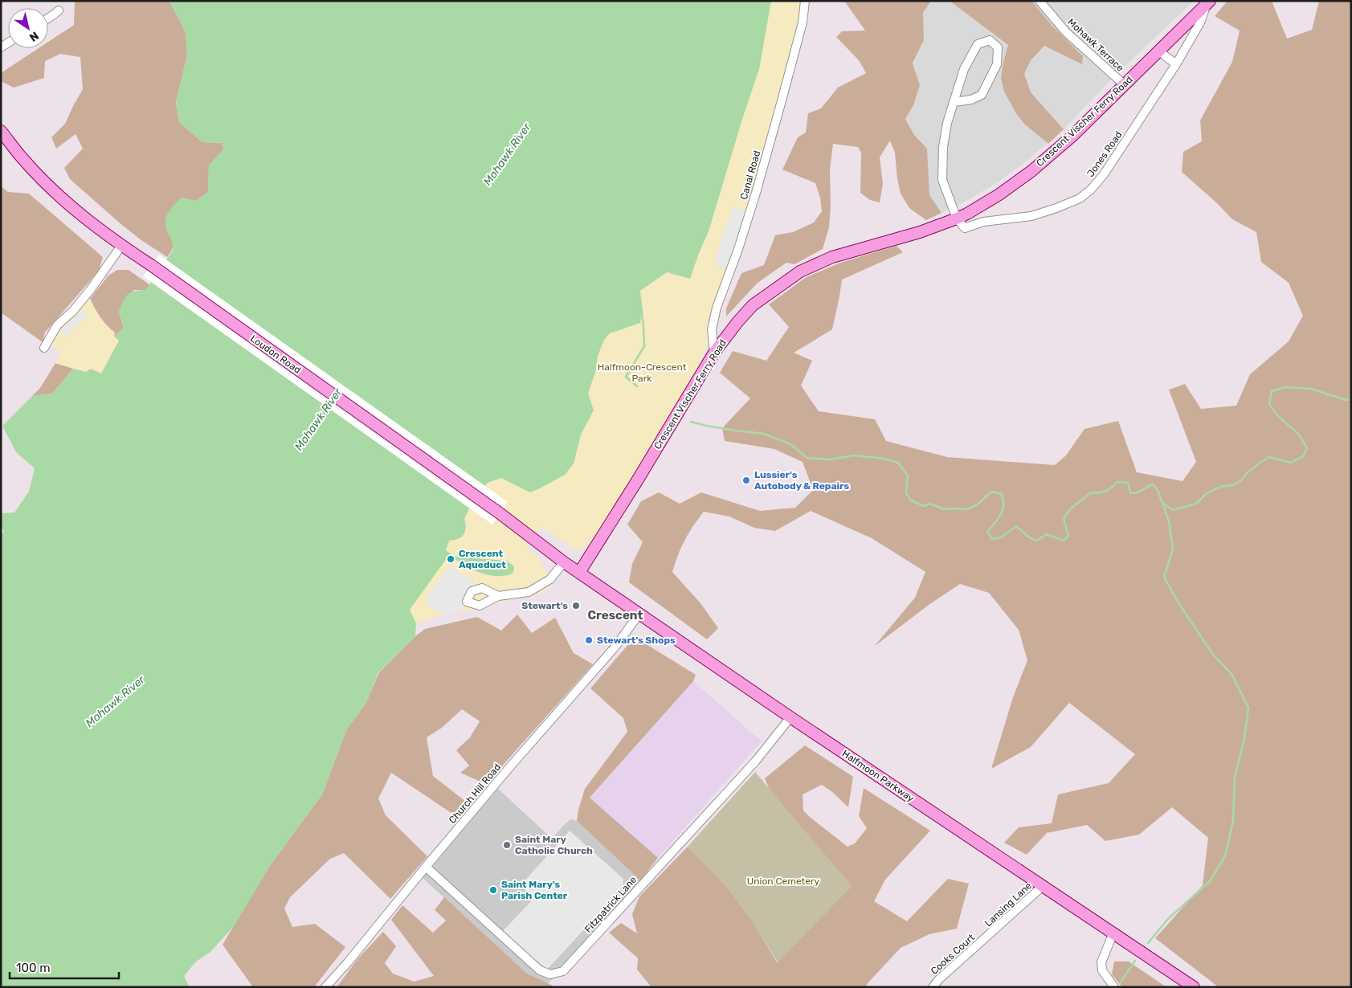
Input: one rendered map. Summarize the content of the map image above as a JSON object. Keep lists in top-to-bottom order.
{
  "streets": {
    "main road": ["Crescent Vischer Ferry Road", "Loudon Road", "Halfmoon Parkway"],
    "street": [
      "Mohawk Terrace",
      "Jones Road",
      "Canal Road",
      "Church Hill Road",
      "Fitzpatrick Lane",
      "Lansing Lane",
      "Cooks Court"
    ]
  },
  "crossings": [
    ["Mohawk Terrace", "Crescent Vischer Ferry Road"],
    ["Crescent Vischer Ferry Road", "Jones Road"],
    ["Crescent Vischer Ferry Road", "Canal Road"],
    ["Crescent Vischer Ferry Road", "Halfmoon Parkway"],
    ["Loudon Road", "Halfmoon Parkway"],
    ["Halfmoon Parkway", "Church Hill Road"],
    ["Halfmoon Parkway", "Fitzpatrick Lane"],
    ["Halfmoon Parkway", "Lansing Lane"],
    ["Church Hill Road", "Fitzpatrick Lane"],
    ["Lansing Lane", "Cooks Court"]
  ],
  "districts": ["Crescent"],
  "water": ["Mohawk River"],
  "parks": ["Halfmoon-Crescent Park", "Union Cemetery"],
  "places": [
    "Lussier's Autobody & Repairs",
    "Crescent Aqueduct",
    "Stewart's",
    "Stewart's Shops",
    "Saint Mary Catholic Church",
    "Saint Mary's Parish Center"
  ],
  "scale_bar": "100 m",
  "north": "bottom right"
}
